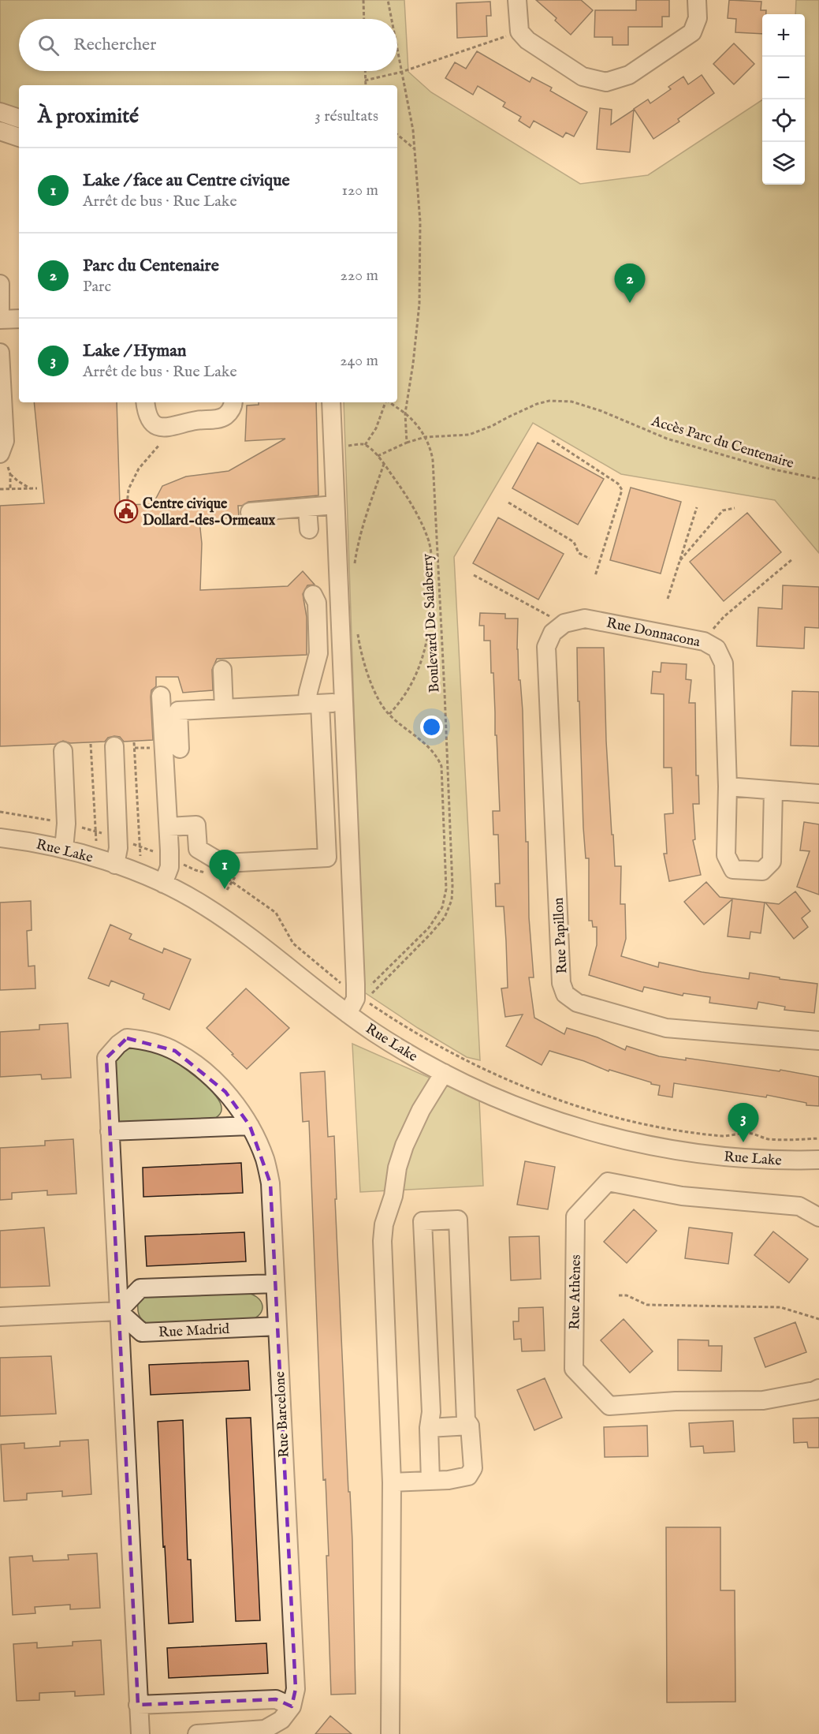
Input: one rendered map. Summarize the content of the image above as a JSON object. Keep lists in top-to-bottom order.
{
  "streets": {
    "street": [
      "Rue Donnacona",
      "Rue Lake",
      "Rue Papillon",
      "Rue Athènes",
      "Rue Madrid",
      "Rue Barcelone"
    ],
    "path": ["Accès Parc du Centenaire", "Boulevard De Salaberry"]
  },
  "crossings": [
    ["Accès Parc du Centenaire", "Boulevard De Salaberry"],
    ["Rue Donnacona", "Rue Papillon"],
    ["Rue Madrid", "Rue Barcelone"]
  ],
  "places": {
    "public building": ["Centre civique Dollard-des-Ormeaux"]
  },
  "page": {
    "map_buttons": ["+", "−"],
    "search": "Rechercher",
    "heading": ["À proximité", "3 résultats"],
    "list": [
      {
        "mark": "1",
        "name": "Lake / face au Centre civique",
        "note": "Arrêt de bus · Rue Lake",
        "value": "120 m"
      },
      {
        "mark": "2",
        "name": "Parc du Centenaire",
        "note": "Parc",
        "value": "220 m"
      },
      {
        "mark": "3",
        "name": "Lake / Hyman",
        "note": "Arrêt de bus · Rue Lake",
        "value": "240 m"
      }
    ],
    "pins": ["2", "1", "3"]
  }
}
